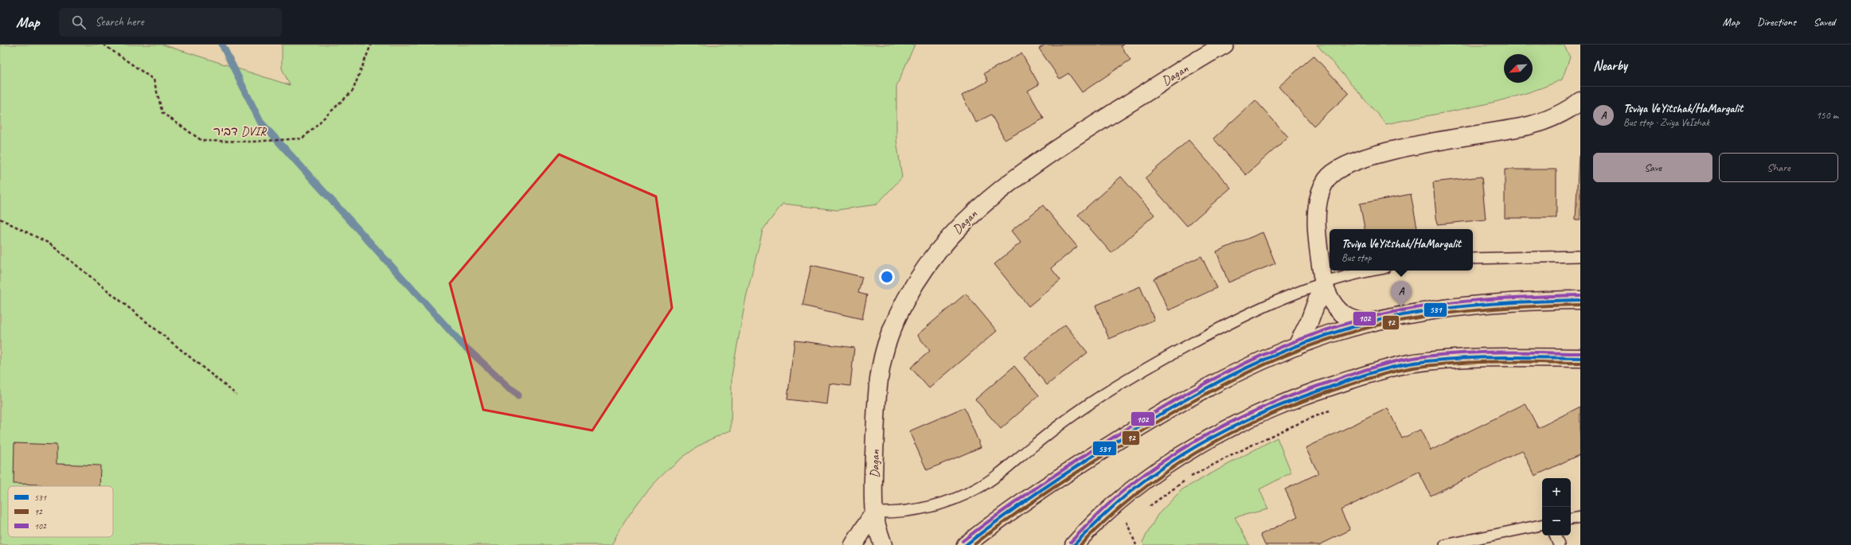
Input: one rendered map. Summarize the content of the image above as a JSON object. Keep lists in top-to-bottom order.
{
  "streets": {
    "street": ["Dagan"],
    "path": ["דביר DVIR"]
  },
  "lines": ["transit line 102", "transit line 531", "transit line 92"],
  "legend": ["531", "92", "102"],
  "north": "bottom left",
  "page": {
    "header": "Map",
    "search": "Search here",
    "nav": ["Map", "Directions", "Saved"],
    "heading": "Nearby",
    "list": [
      {
        "mark": "A",
        "name": "Tsviya VeYitshak/HaMargalit",
        "note": "Bus stop · Zviya VeIzhak",
        "value": "150 m"
      }
    ],
    "buttons": ["Save", "Share"],
    "popup": ["Tsviya VeYitshak/HaMargalit", "Bus stop"],
    "pins": "A",
    "map_buttons": ["+", "−"]
  }
}
